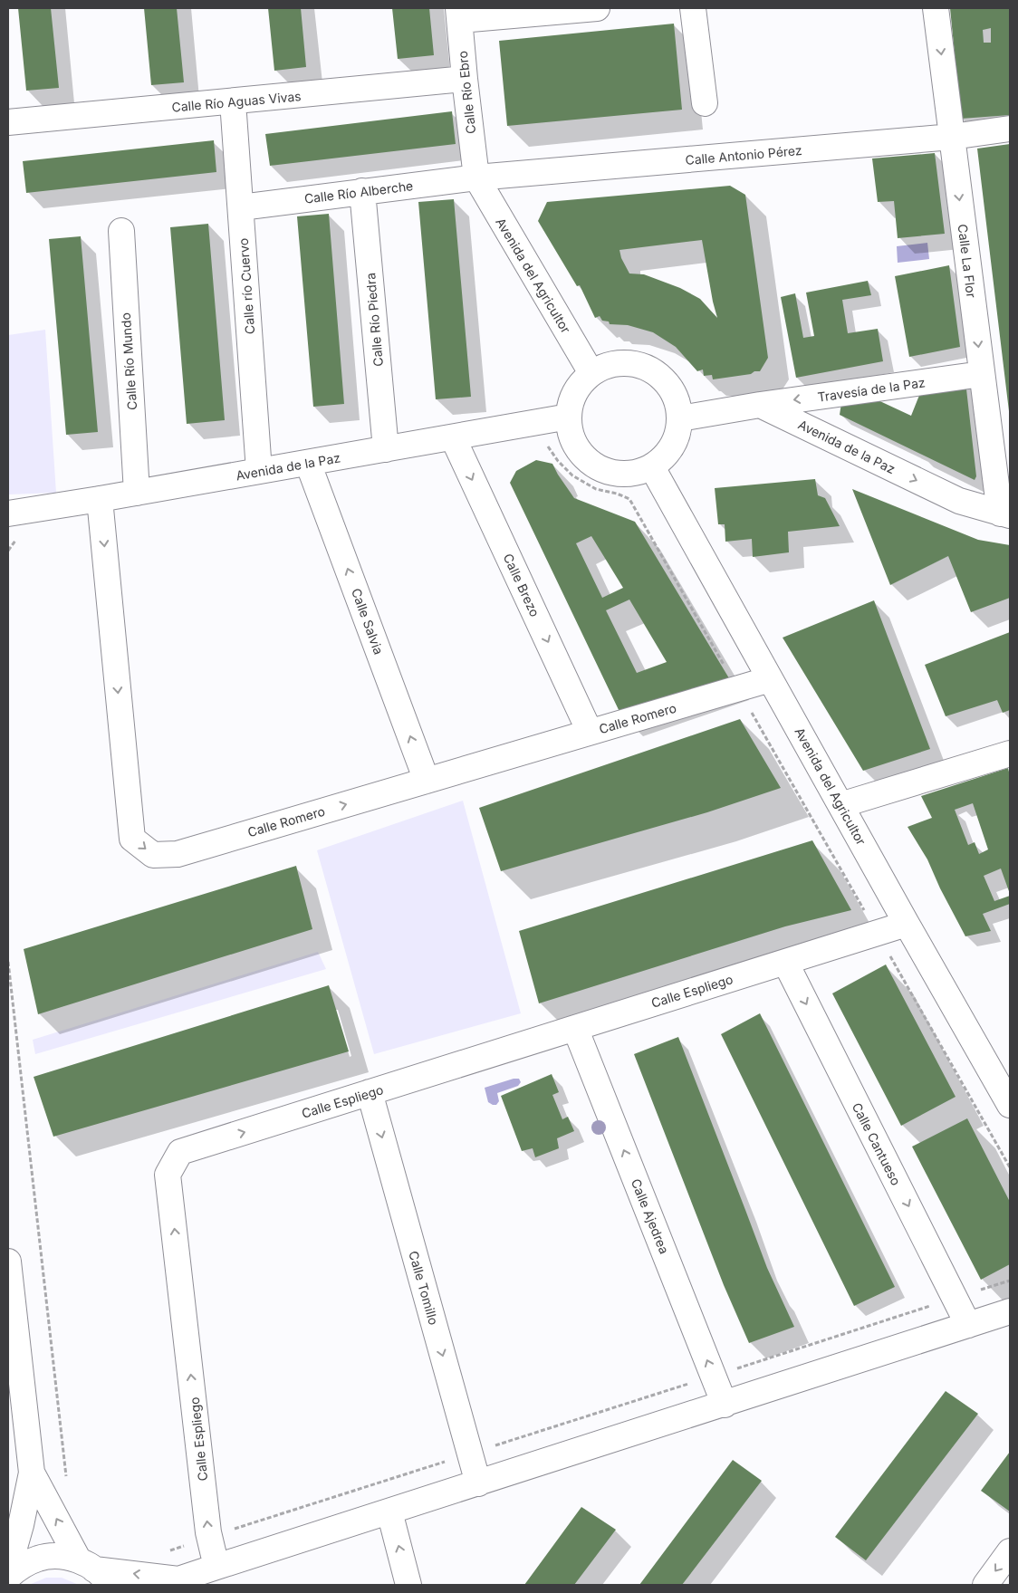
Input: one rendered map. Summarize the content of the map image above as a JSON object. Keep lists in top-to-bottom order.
{
  "streets": {
    "street": [
      "Calle Río Ebro",
      "Calle Río Aguas Vivas",
      "Calle Antonio Pérez",
      "Calle Río Alberche",
      "Calle La Flor",
      "Avenida del Agricultor",
      "Calle río Cuervo",
      "Calle Río Piedra",
      "Calle Río Mundo",
      "Travesía de la Paz",
      "Avenida de la Paz",
      "Calle Brezo",
      "Calle Salvia",
      "Calle Romero",
      "Calle Espliego",
      "Calle Cantueso",
      "Calle Ajedrea",
      "Calle Tomillo"
    ]
  },
  "crossings": [
    ["Calle Río Ebro", "Calle Río Aguas Vivas"],
    ["Calle Río Ebro", "Calle Antonio Pérez"],
    ["Calle Río Ebro", "Calle Río Alberche"],
    ["Calle Río Ebro", "Avenida del Agricultor"],
    ["Calle Río Aguas Vivas", "Calle río Cuervo"],
    ["Calle Antonio Pérez", "Calle Río Alberche"],
    ["Calle Antonio Pérez", "Calle La Flor"],
    ["Calle Antonio Pérez", "Avenida del Agricultor"],
    ["Calle Río Alberche", "Avenida del Agricultor"],
    ["Calle Río Alberche", "Calle río Cuervo"],
    ["Calle Río Alberche", "Calle Río Piedra"],
    ["Calle La Flor", "Travesía de la Paz"],
    ["Calle La Flor", "Avenida de la Paz"],
    ["Avenida del Agricultor", "Avenida de la Paz"],
    ["Avenida del Agricultor", "Calle Romero"],
    ["Avenida del Agricultor", "Calle Espliego"],
    ["Calle río Cuervo", "Avenida de la Paz"],
    ["Calle Río Piedra", "Avenida de la Paz"],
    ["Calle Río Mundo", "Avenida de la Paz"],
    ["Travesía de la Paz", "Avenida de la Paz"],
    ["Avenida de la Paz", "Calle Brezo"],
    ["Avenida de la Paz", "Calle Salvia"],
    ["Avenida de la Paz", "Calle Romero"],
    ["Calle Brezo", "Calle Romero"],
    ["Calle Salvia", "Calle Romero"],
    ["Calle Espliego", "Calle Cantueso"],
    ["Calle Espliego", "Calle Ajedrea"],
    ["Calle Espliego", "Calle Tomillo"]
  ],
  "one_way": [
    "Calle La Flor",
    "Travesía de la Paz",
    "Calle Brezo",
    "Calle Salvia",
    "Calle Espliego",
    "Calle Cantueso",
    "Calle Ajedrea",
    "Calle Tomillo"
  ]
}
